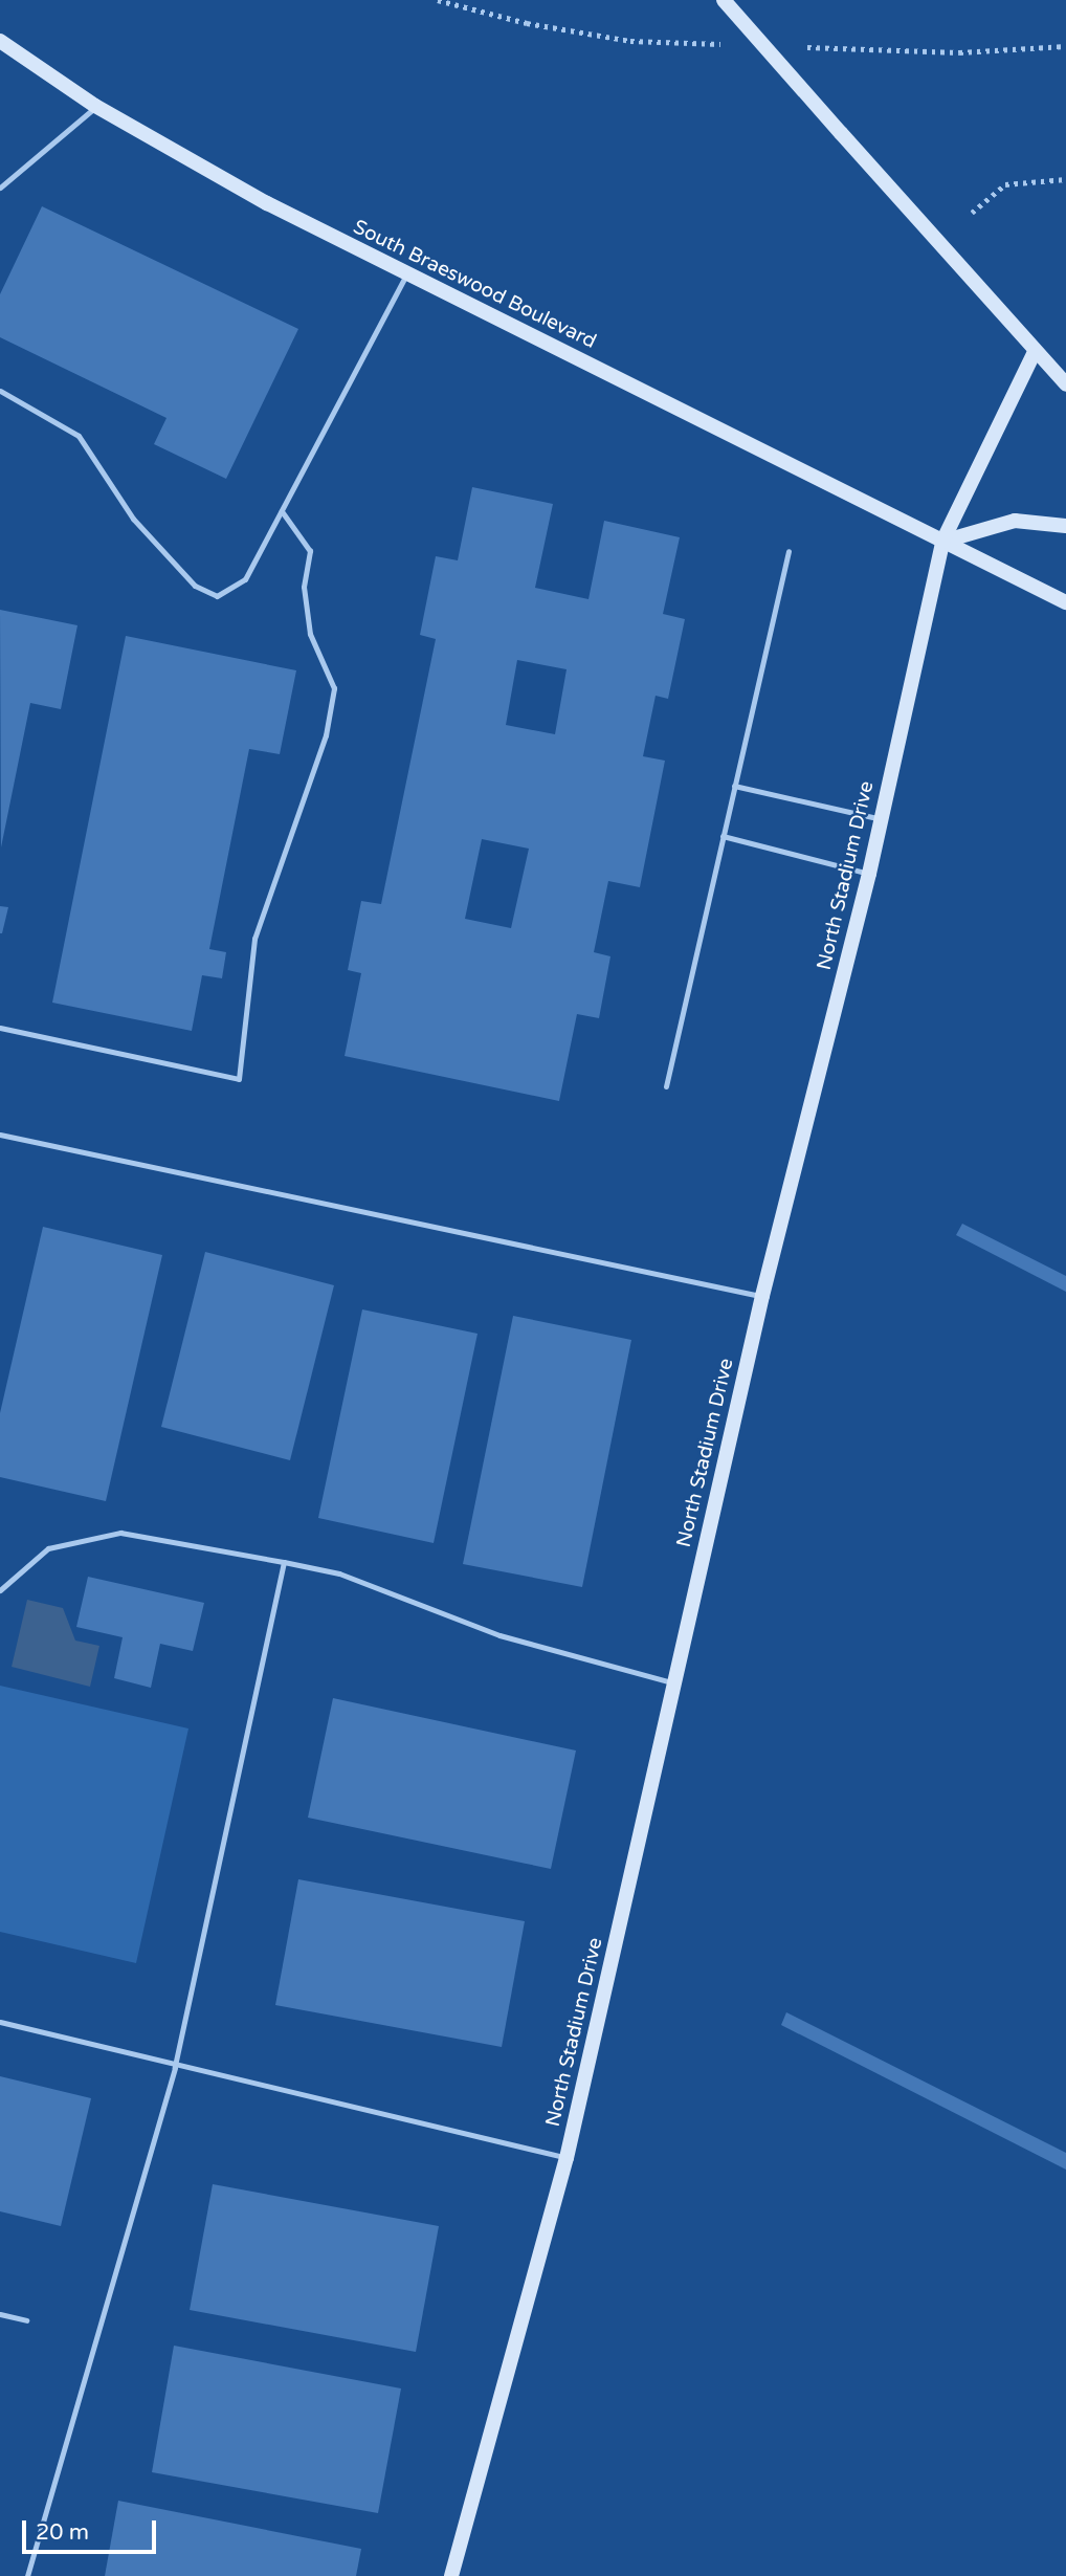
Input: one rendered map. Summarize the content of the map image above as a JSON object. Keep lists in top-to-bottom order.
{
  "streets": {
    "street": ["South Braeswood Boulevard", "North Stadium Drive"]
  },
  "crossings": [
    ["South Braeswood Boulevard", "North Stadium Drive"]
  ],
  "scale_bar": "20 m"
}
